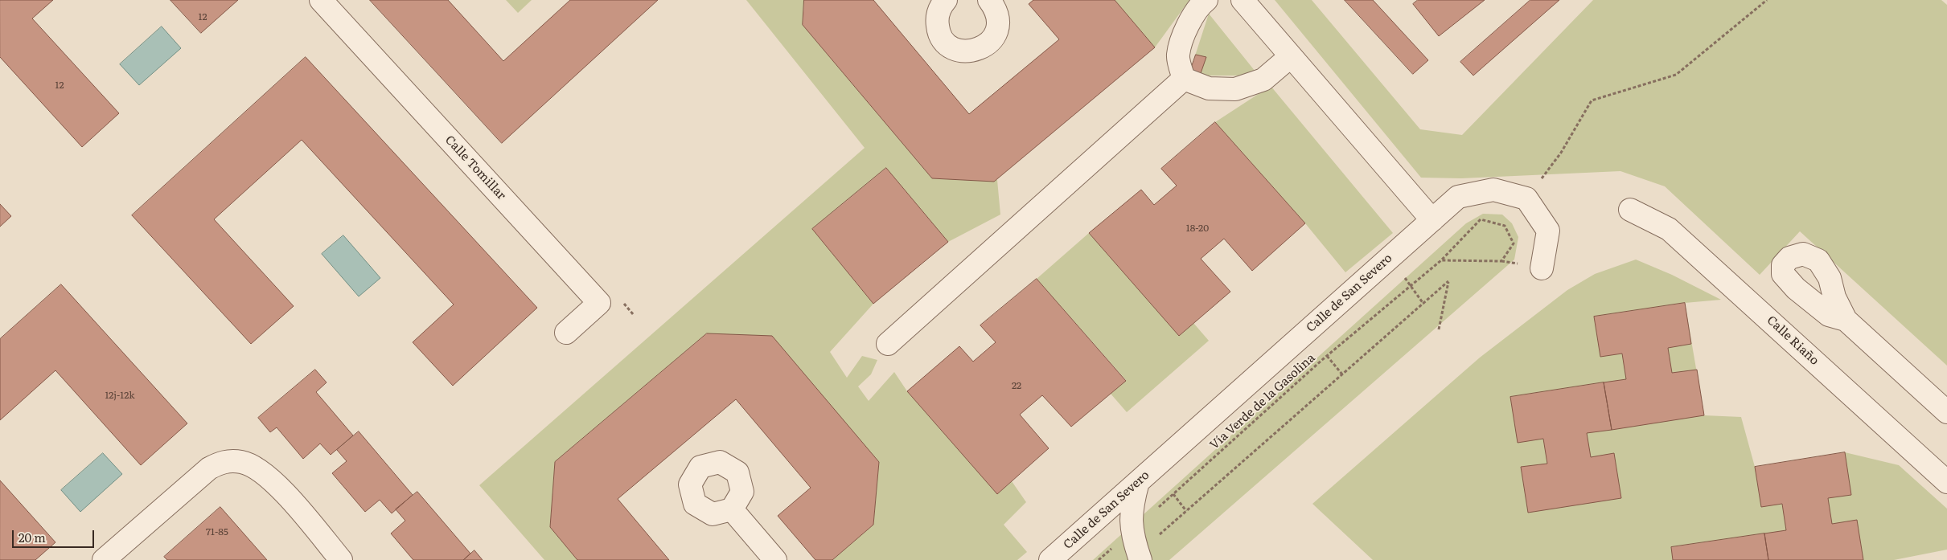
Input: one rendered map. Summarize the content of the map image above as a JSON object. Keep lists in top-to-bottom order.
{
  "streets": {
    "street": ["Calle Tomillar", "Calle de San Severo", "Calle Riaño"],
    "path": ["Vía Verde de la Gasolina"]
  },
  "house_numbers": [
    "12",
    "12",
    "18-20",
    "22",
    "12j-12k",
    "71-85"
  ],
  "scale_bar": "20 m"
}
